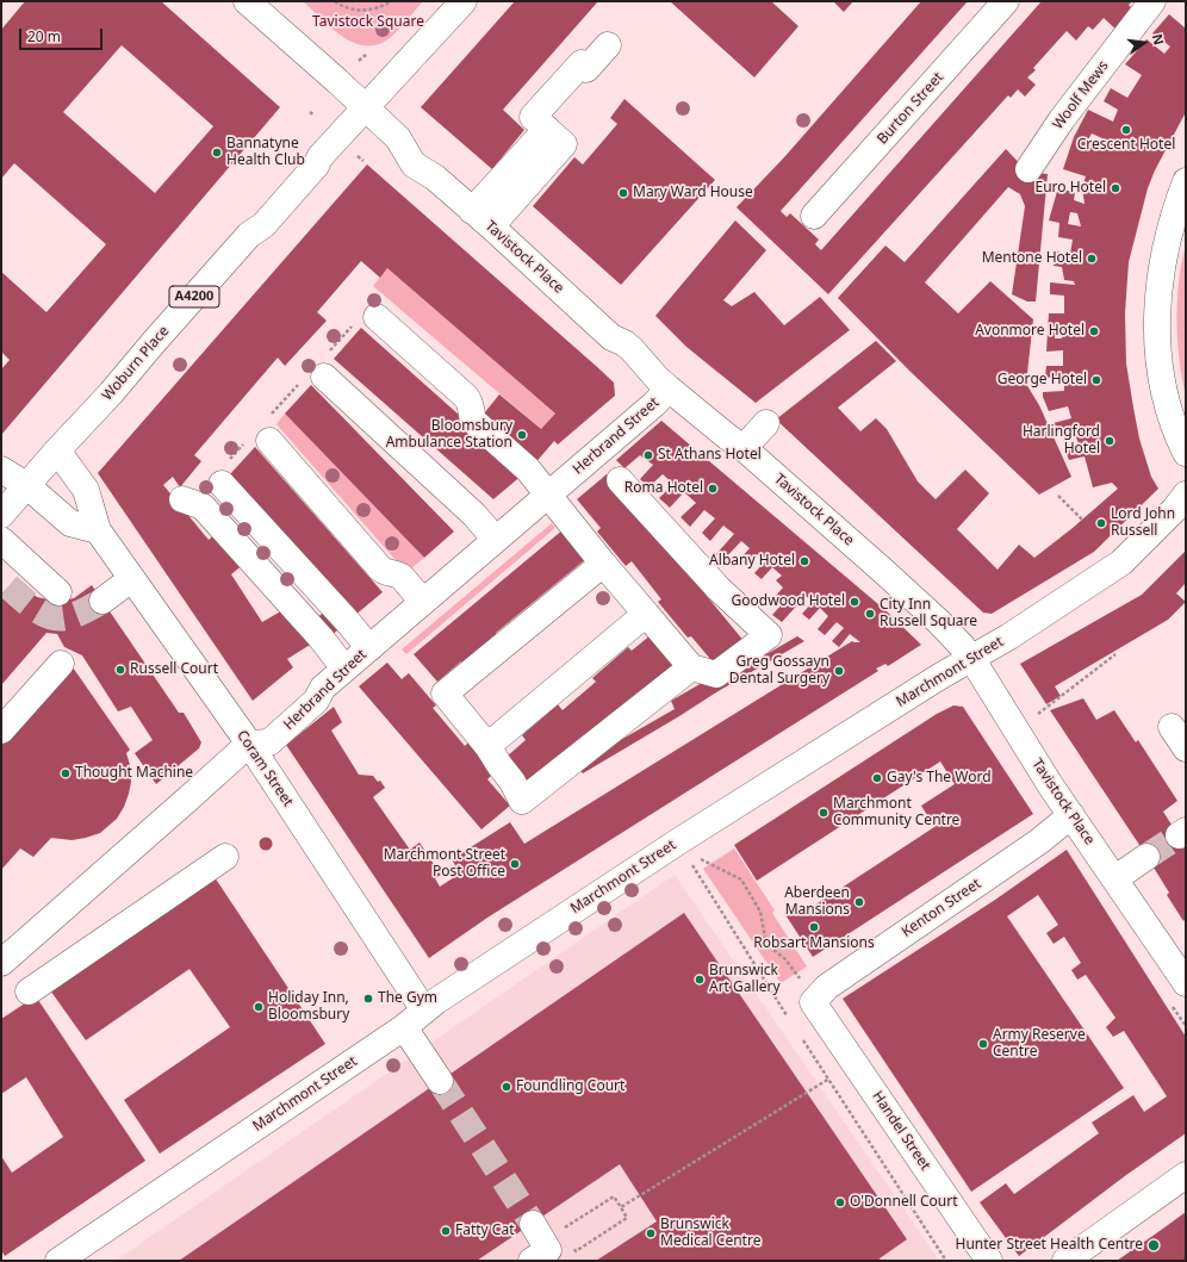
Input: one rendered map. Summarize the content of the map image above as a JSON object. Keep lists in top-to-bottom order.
{
  "streets": {
    "street": [
      "Woolf Mews",
      "Burton Street",
      "Tavistock Place",
      "A4200",
      "Woburn Place",
      "Herbrand Street",
      "Marchmont Street",
      "Coram Street",
      "Kenton Street",
      "Handel Street"
    ]
  },
  "crossings": [
    ["Tavistock Place", "A4200"],
    ["Tavistock Place", "Woburn Place"],
    ["Tavistock Place", "Herbrand Street"],
    ["Tavistock Place", "Marchmont Street"],
    ["Tavistock Place", "Kenton Street"],
    ["A4200", "Woburn Place"],
    ["Woburn Place", "Coram Street"],
    ["Herbrand Street", "Coram Street"],
    ["Marchmont Street", "Coram Street"],
    ["Kenton Street", "Handel Street"]
  ],
  "parks": ["Tavistock Square"],
  "places": [
    "Crescent Hotel",
    "Bannatyne Health Club",
    "Euro Hotel",
    "Mary Ward House",
    "Mentone Hotel",
    "Avonmore Hotel",
    "George Hotel",
    "Bloomsbury Ambulance Station",
    "Harlingford Hotel",
    "St Athans Hotel",
    "Roma Hotel",
    "Lord John Russell",
    "Albany Hotel",
    "Goodwood Hotel",
    "City Inn Russell Square",
    "Russell Court",
    "Greg Gossayn Dental Surgery",
    "Thought Machine",
    "Gay's The Word",
    "Marchmont Community Centre",
    "Marchmont Street Post Office",
    "Aberdeen Mansions",
    "Robsart Mansions",
    "Brunswick Art Gallery",
    "The Gym",
    "Holiday Inn, Bloomsbury",
    "Army Reserve Centre",
    "Foundling Court",
    "O'Donnell Court",
    "Fatty Cat",
    "Brunswick Medical Centre",
    "Hunter Street Health Centre"
  ],
  "scale_bar": "20 m",
  "north": "right"
}
